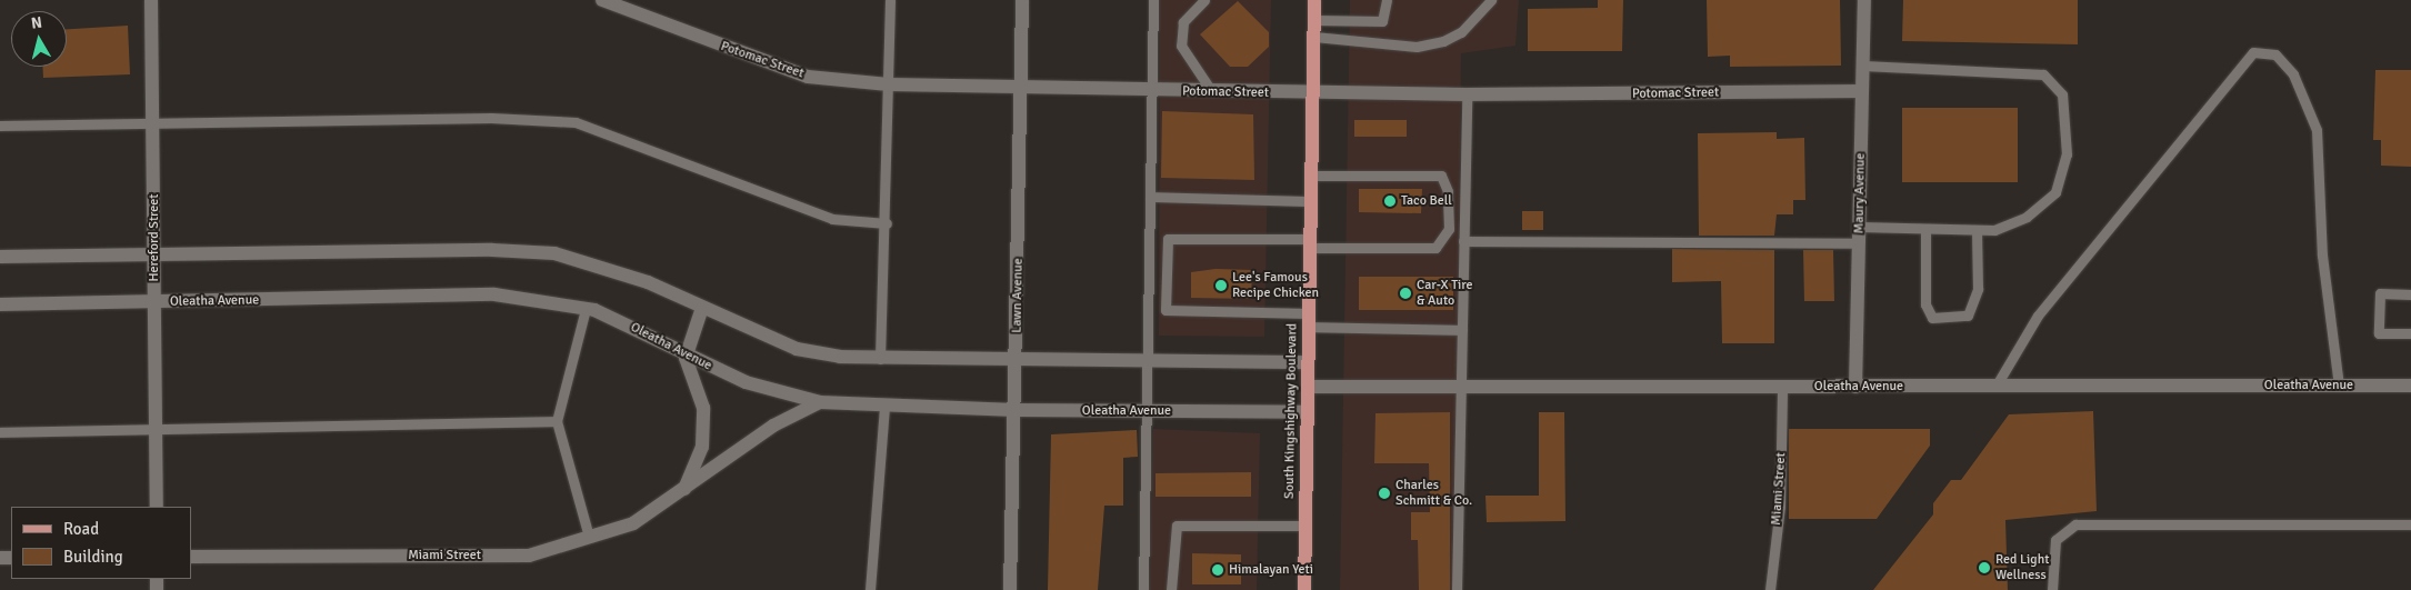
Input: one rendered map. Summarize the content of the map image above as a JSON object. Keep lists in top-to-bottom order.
{
  "streets": {
    "main road": ["South Kingshighway Boulevard"],
    "street": [
      "Potomac Street",
      "Maury Avenue",
      "Hereford Street",
      "Lawn Avenue",
      "Oleatha Avenue",
      "Miami Street"
    ]
  },
  "crossings": [
    ["Potomac Street", "Maury Avenue"],
    ["Potomac Street", "Lawn Avenue"],
    ["Potomac Street", "South Kingshighway Boulevard"],
    ["Maury Avenue", "Oleatha Avenue"],
    ["Hereford Street", "Oleatha Avenue"],
    ["Lawn Avenue", "Oleatha Avenue"],
    ["Oleatha Avenue", "South Kingshighway Boulevard"],
    ["Oleatha Avenue", "Miami Street"]
  ],
  "places": [
    "Taco Bell",
    "Lee's Famous Recipe Chicken",
    "Car-X Tire & Auto",
    "Charles Schmitt & Co.",
    "Red Light Wellness",
    "Himalayan Yeti"
  ],
  "legend": ["Road", "Building"],
  "north": "top"
}
